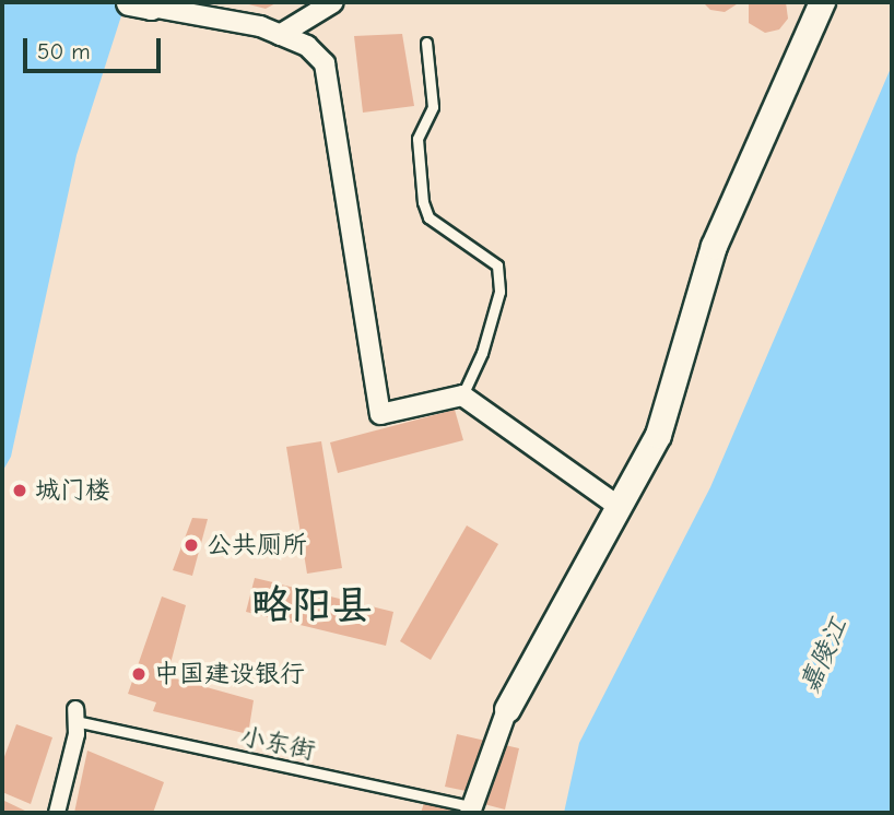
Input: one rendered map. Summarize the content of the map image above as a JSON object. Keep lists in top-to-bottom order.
{
  "streets": {
    "lane": ["小东街"]
  },
  "districts": ["略阳县"],
  "water": ["嘉陵江"],
  "places": ["城门楼", "公共厕所", "中国建设银行"],
  "scale_bar": "50 m"
}
